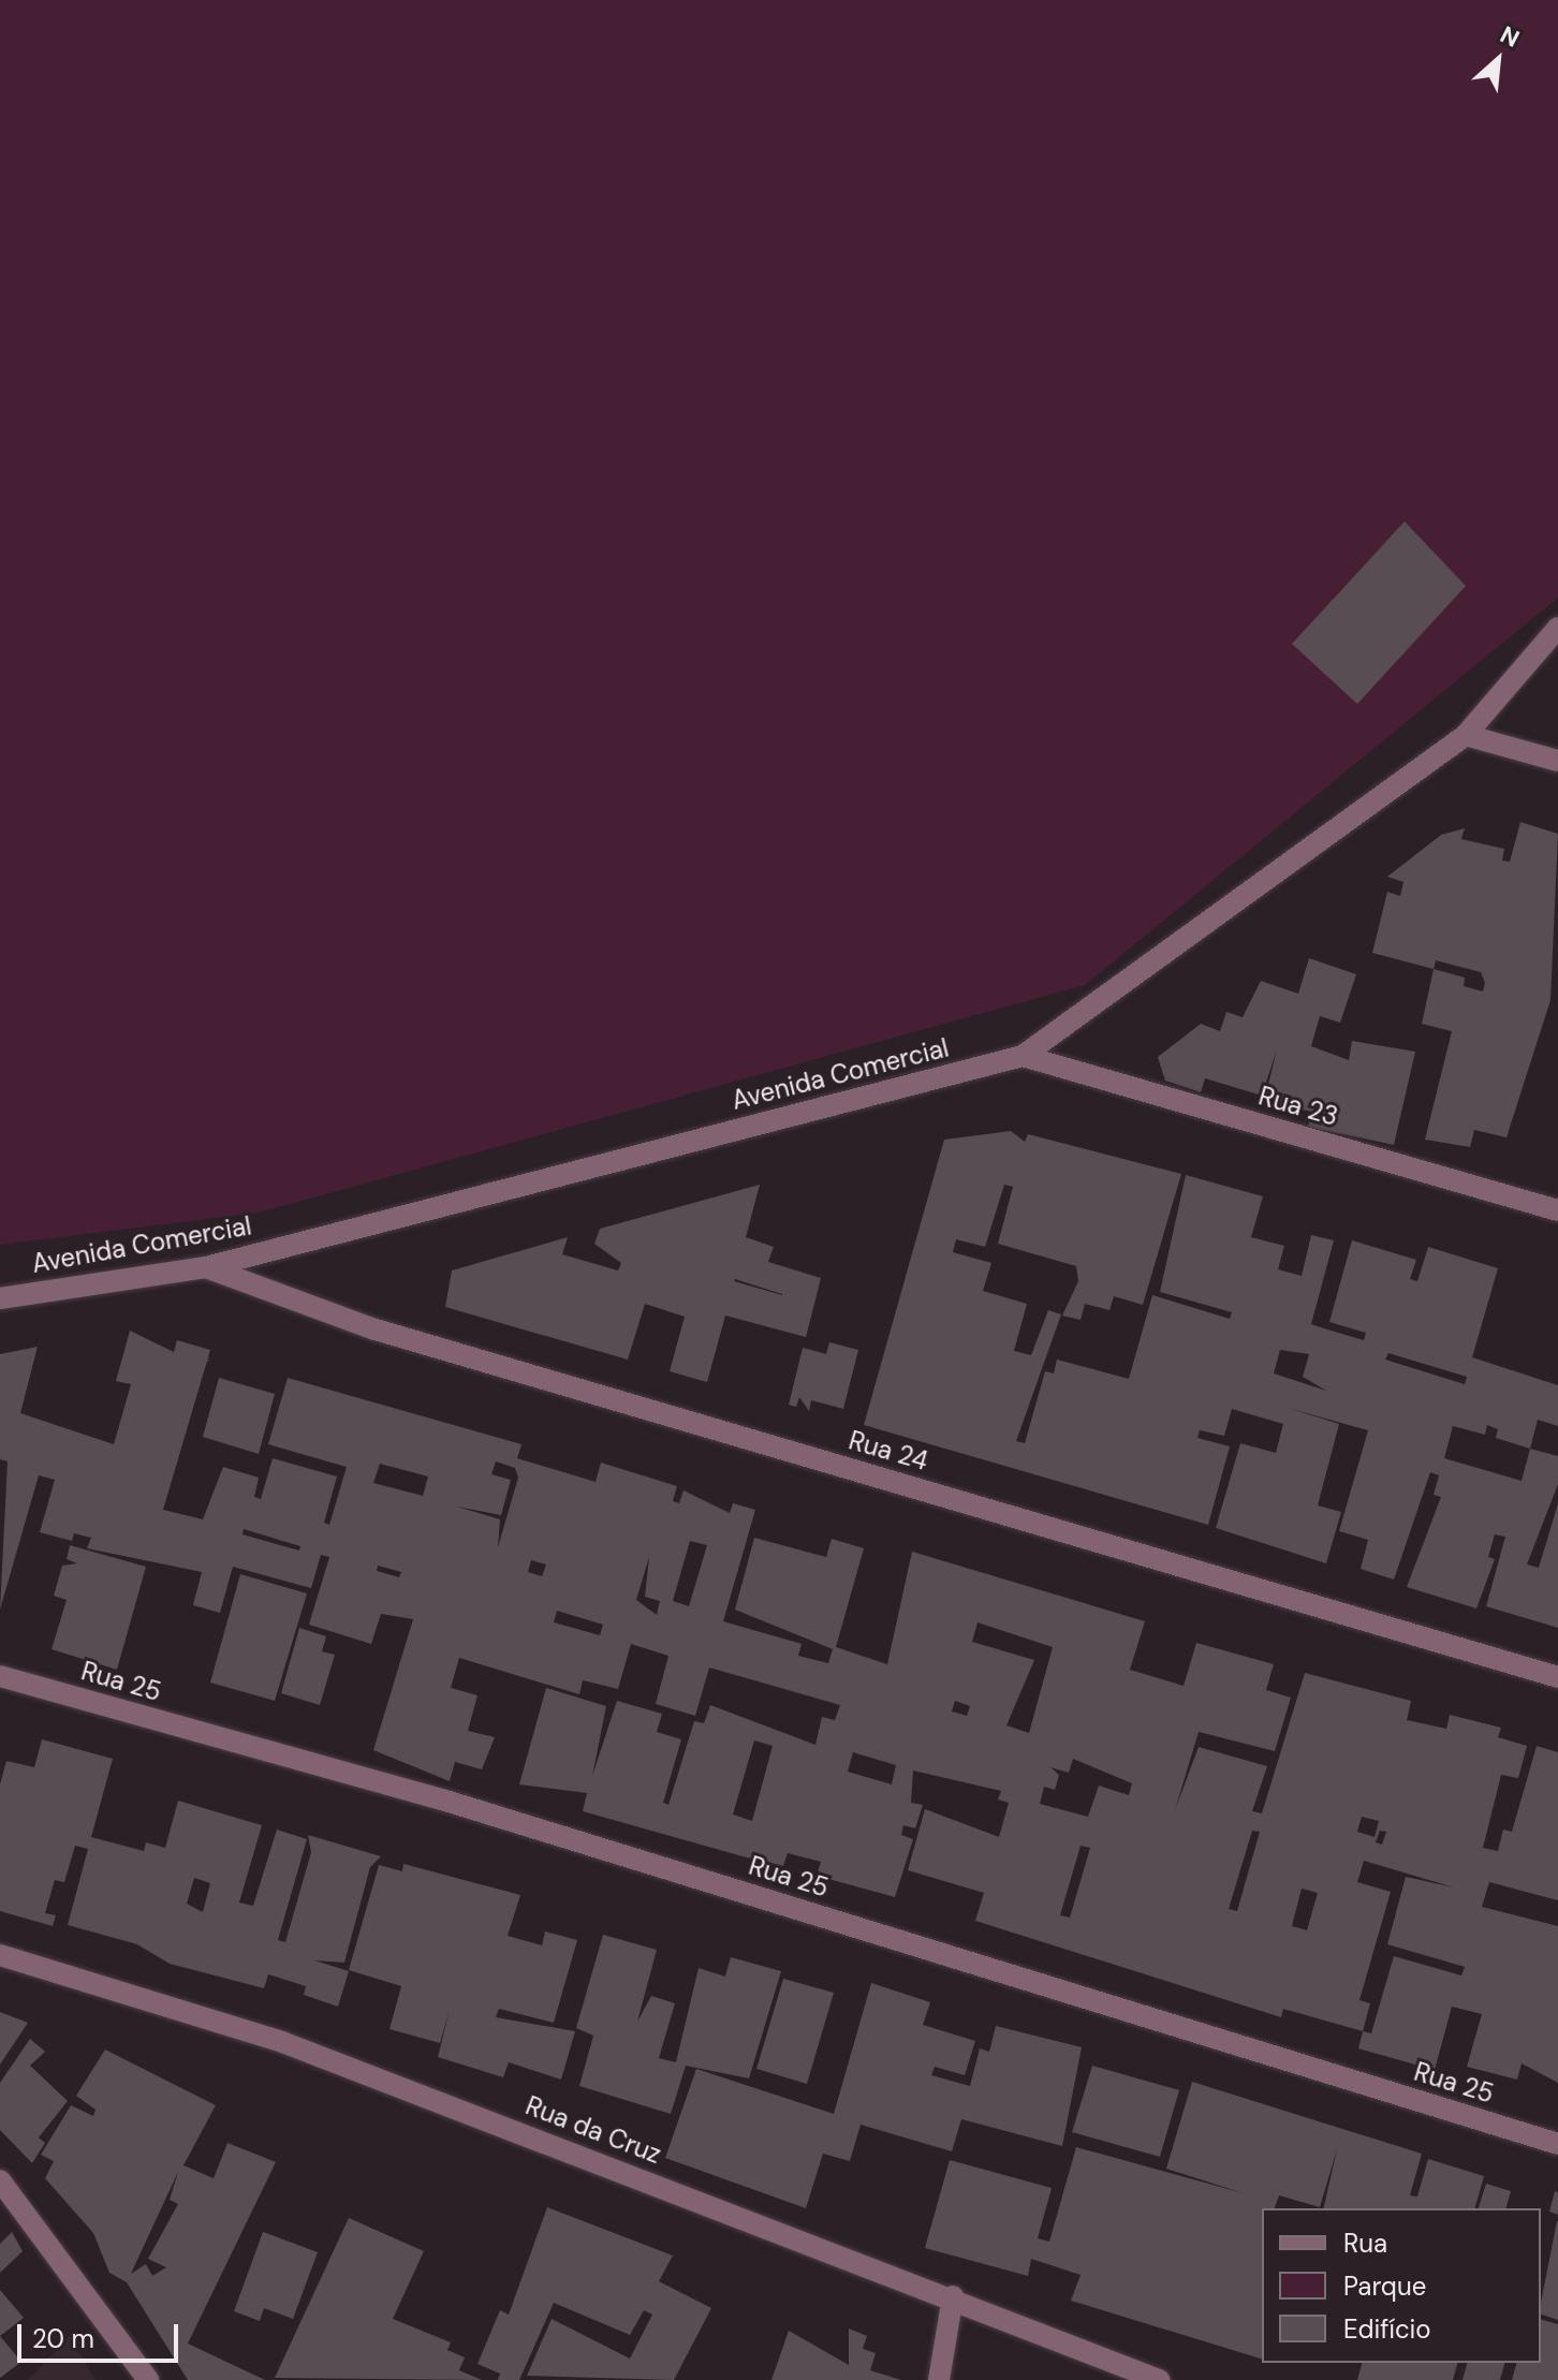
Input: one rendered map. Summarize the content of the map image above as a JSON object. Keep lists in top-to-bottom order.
{
  "streets": {
    "street": [
      "Avenida Comercial",
      "Rua 23",
      "Rua 24",
      "Rua 25",
      "Rua da Cruz"
    ]
  },
  "crossings": [
    ["Avenida Comercial", "Rua 23"],
    ["Avenida Comercial", "Rua 24"]
  ],
  "legend": ["Rua", "Parque", "Edifício"],
  "scale_bar": "20 m",
  "north": "top right"
}
